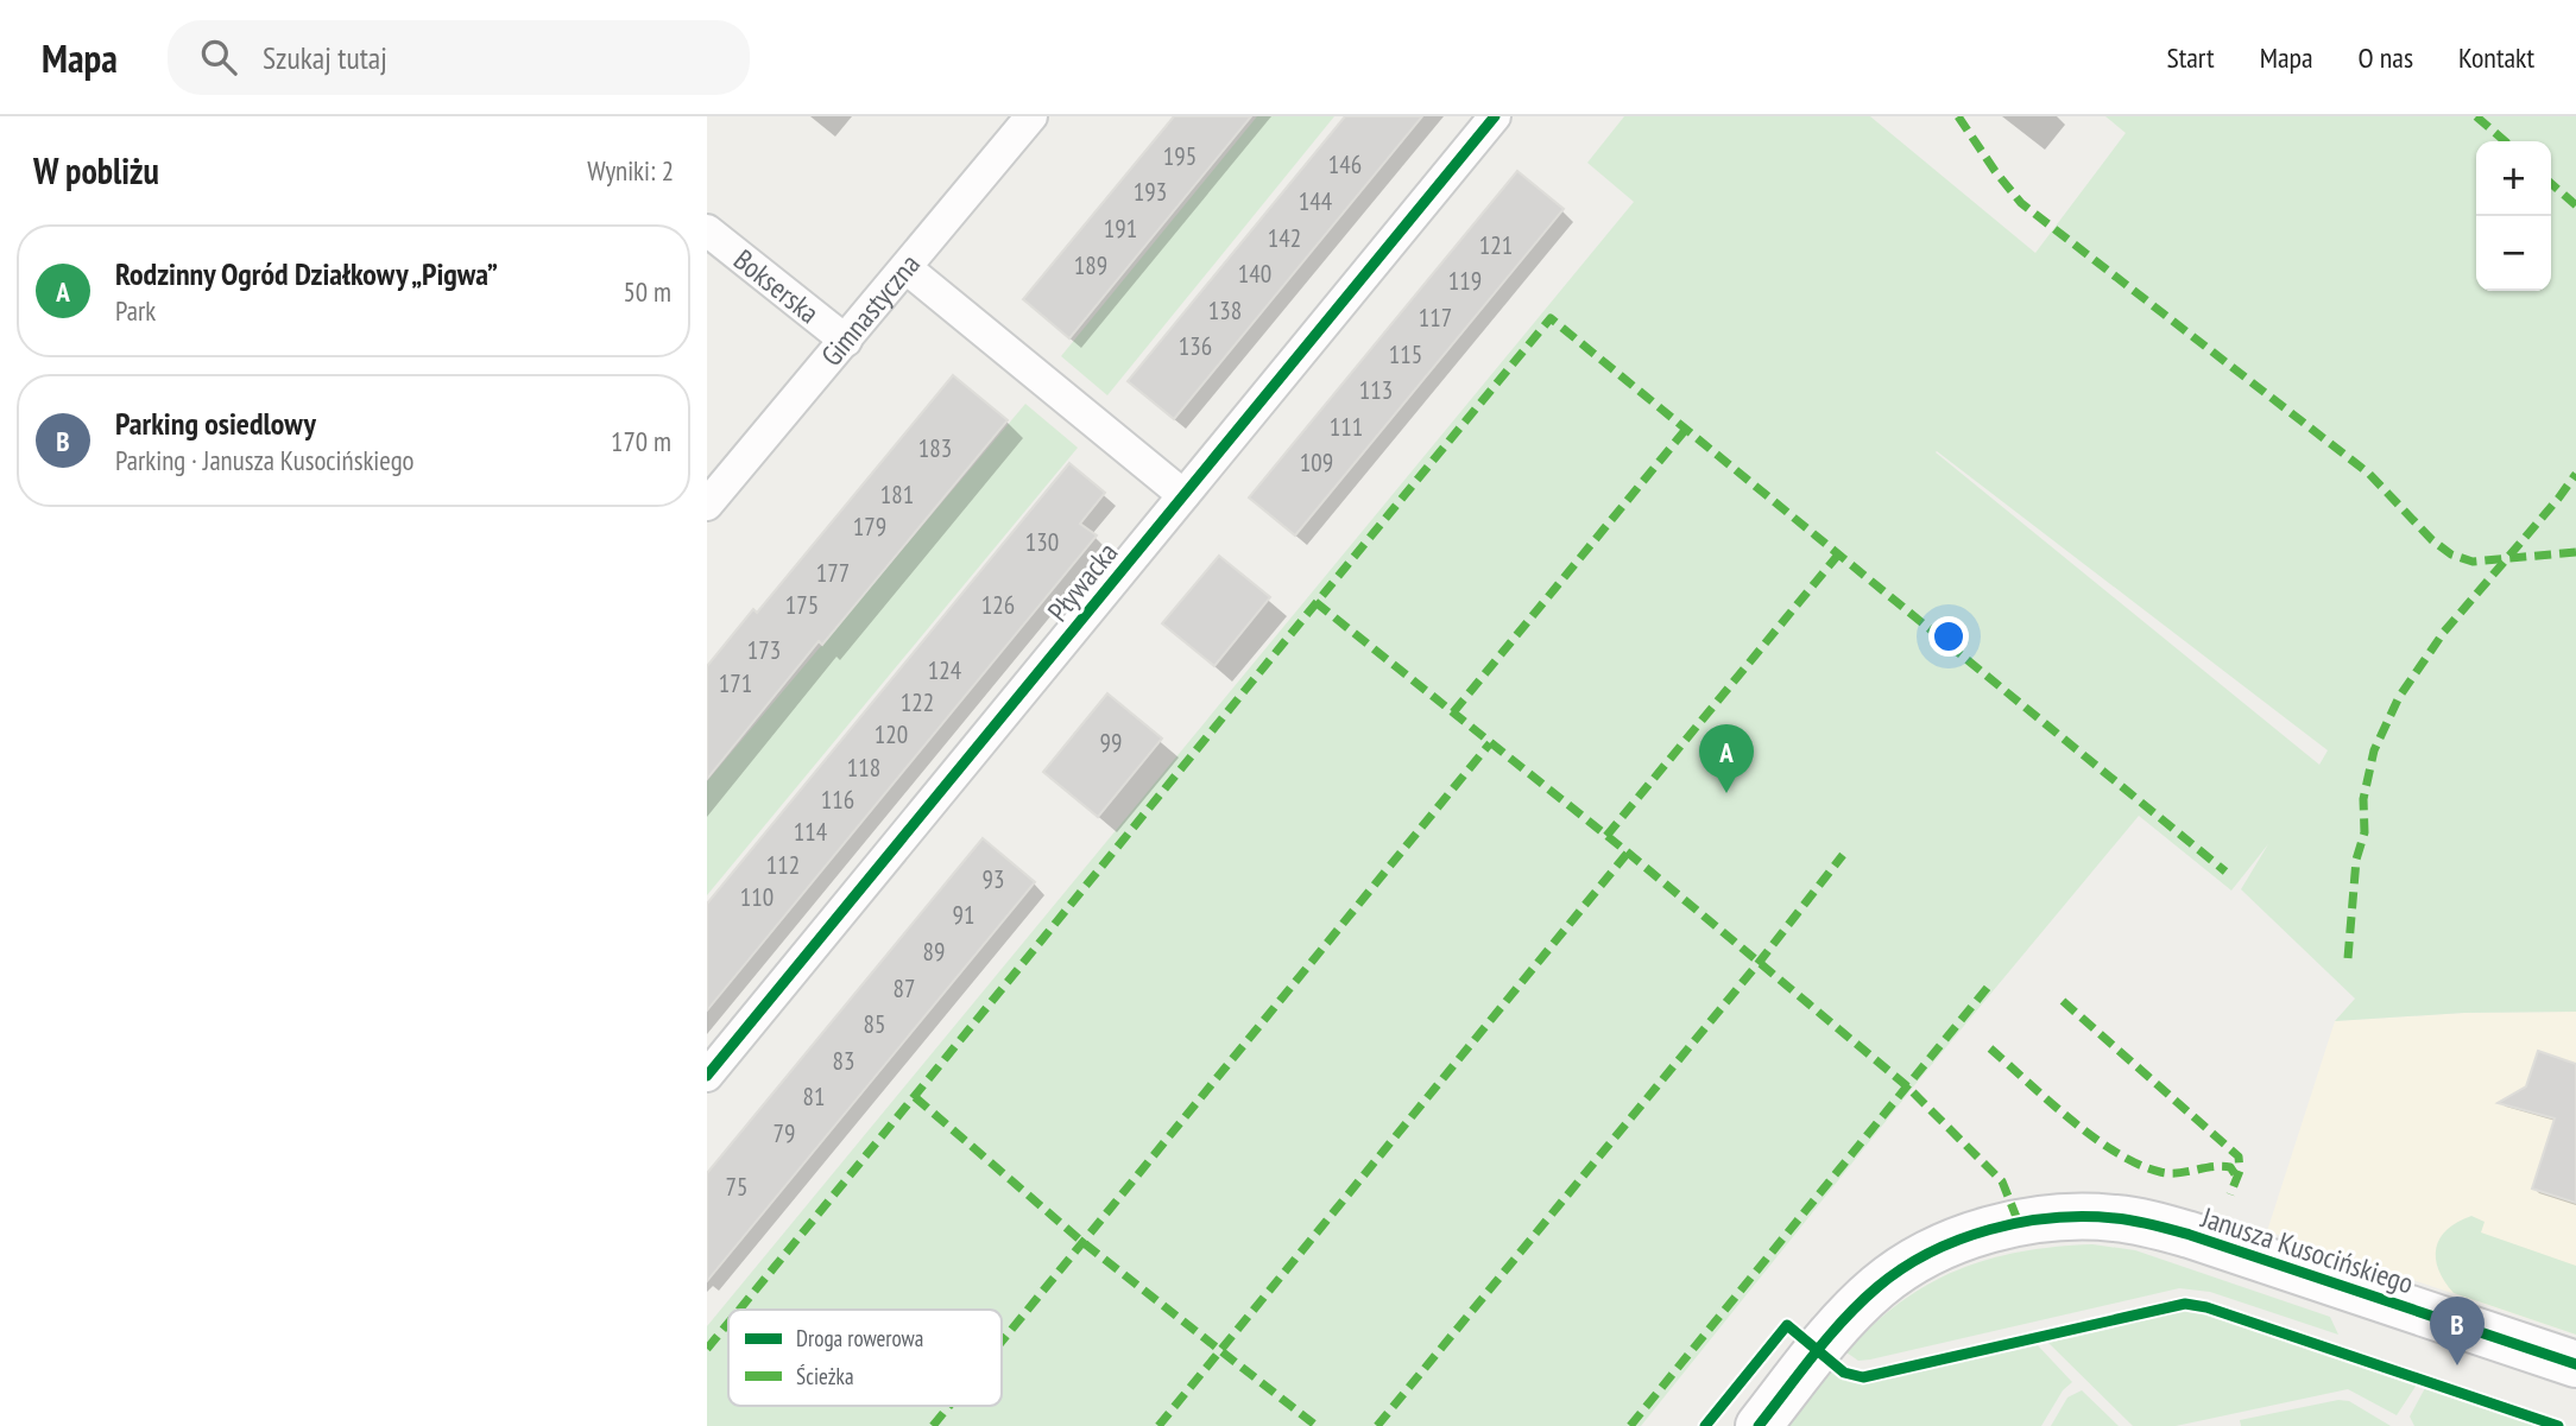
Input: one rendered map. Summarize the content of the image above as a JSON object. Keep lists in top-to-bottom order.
{
  "streets": {
    "street": [
      "Bokserska",
      "Gimnastyczna",
      "Pływacka",
      "Janusza Kusocińskiego"
    ]
  },
  "crossings": [
    ["Bokserska", "Gimnastyczna"]
  ],
  "house_numbers": [
    "195",
    "146",
    "193",
    "144",
    "191",
    "142",
    "121",
    "189",
    "140",
    "119",
    "138",
    "117",
    "136",
    "115",
    "113",
    "111",
    "183",
    "109",
    "181",
    "179",
    "130",
    "177",
    "175",
    "126",
    "173",
    "124",
    "171",
    "122",
    "120",
    "99",
    "118",
    "116",
    "114",
    "112",
    "93",
    "110",
    "91",
    "89",
    "87",
    "85",
    "83",
    "81",
    "79",
    "75"
  ],
  "legend": ["Droga rowerowa", "Ścieżka"],
  "page": {
    "header": "Mapa",
    "search": "Szukaj tutaj",
    "nav": [
      "Start",
      "Mapa",
      "O nas",
      "Kontakt"
    ],
    "heading": ["W pobliżu", "Wyniki: 2"],
    "map_buttons": ["+", "−"],
    "list": [
      {
        "mark": "A",
        "name": "Rodzinny Ogród Działkowy „Pigwa”",
        "note": "Park",
        "value": "50 m"
      },
      {
        "mark": "B",
        "name": "Parking osiedlowy",
        "note": "Parking · Janusza Kusocińskiego",
        "value": "170 m"
      }
    ],
    "pins": ["A", "B"]
  }
}
